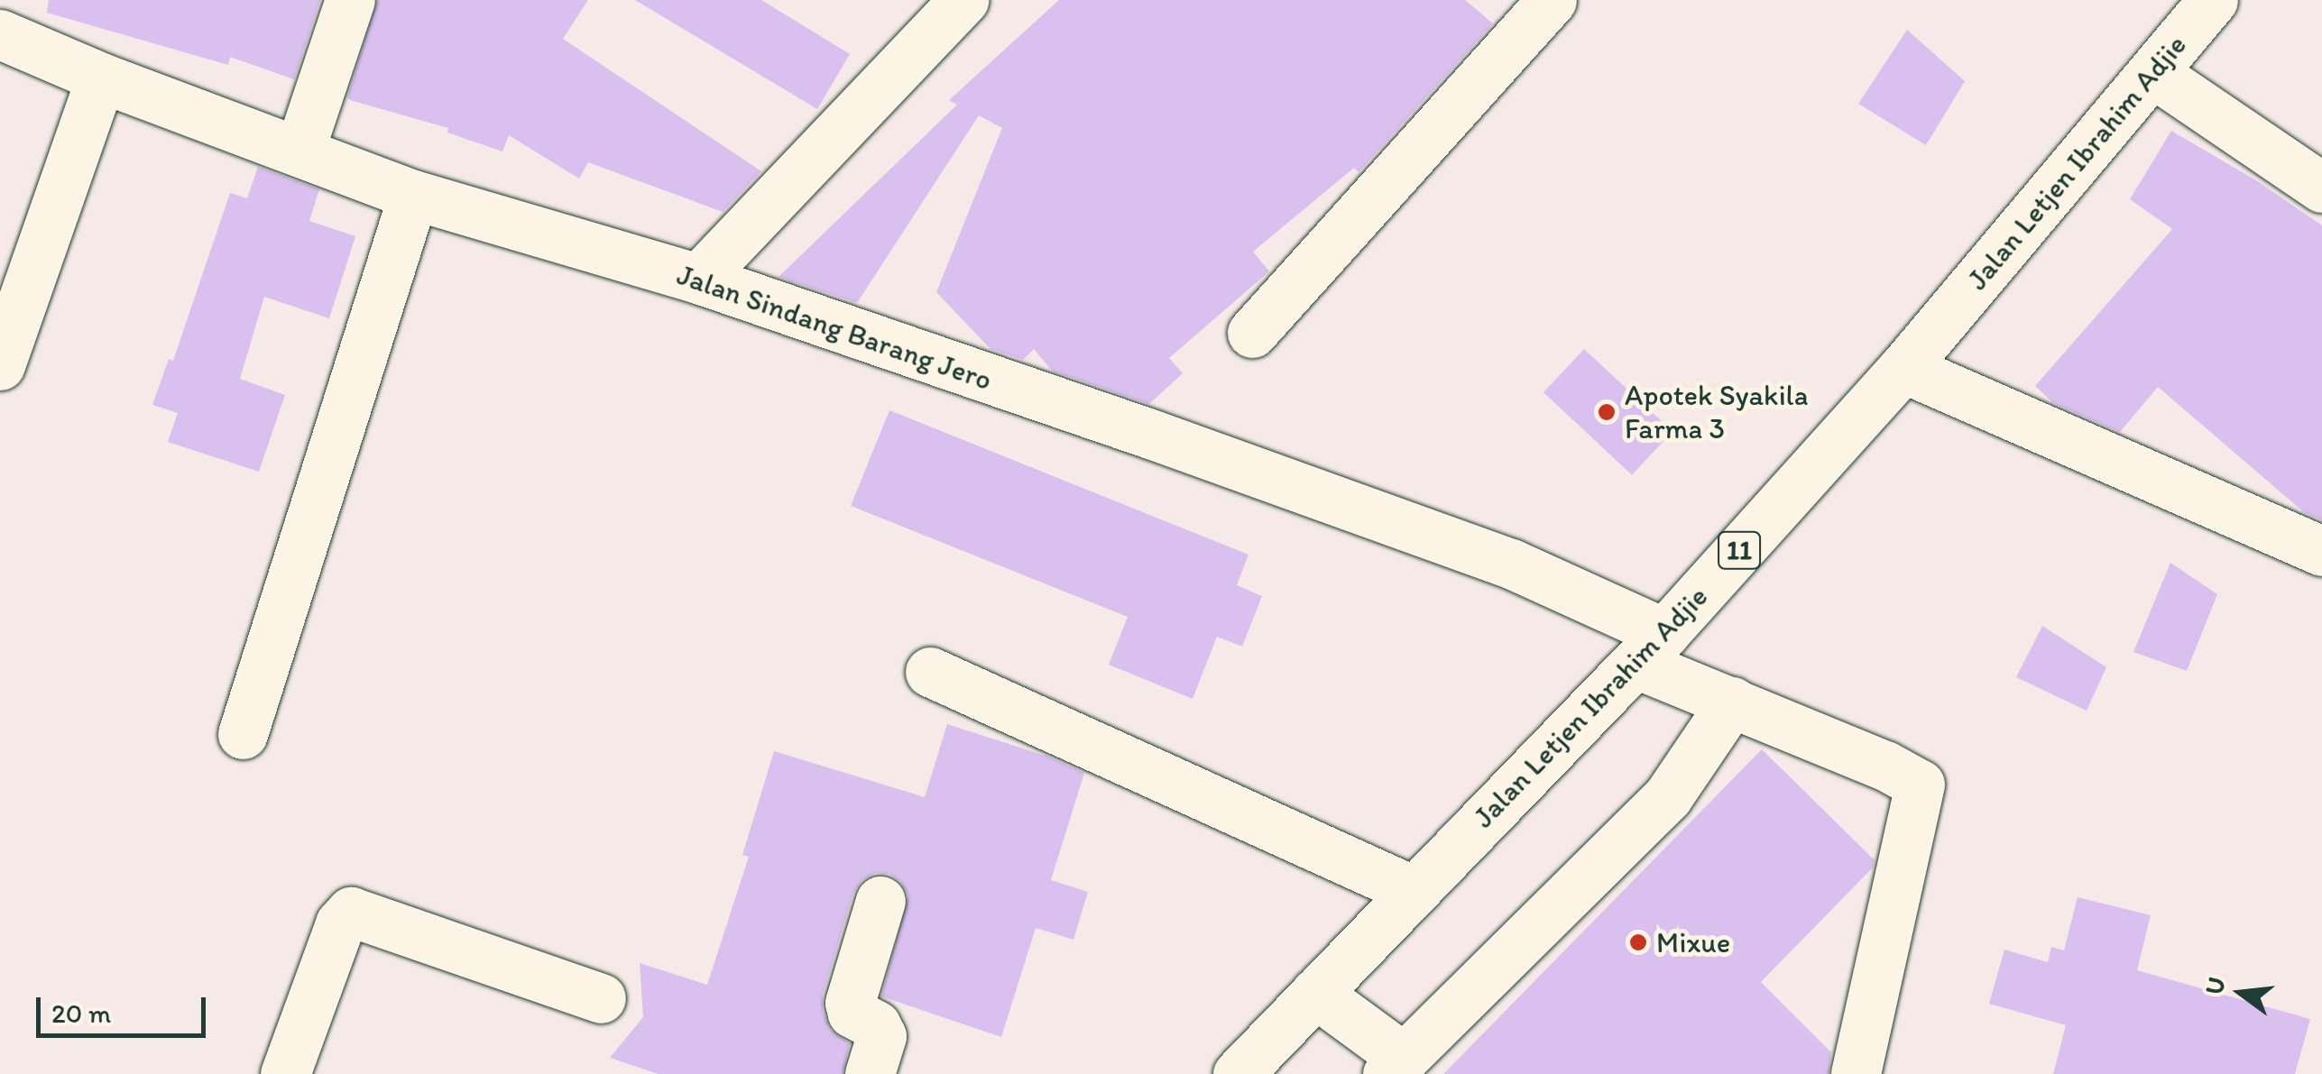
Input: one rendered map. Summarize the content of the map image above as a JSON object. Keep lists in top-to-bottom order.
{
  "streets": {
    "street": ["Jalan Letjen Ibrahim Adjie", "Jalan Sindang Barang Jero", "11"]
  },
  "crossings": [
    ["Jalan Letjen Ibrahim Adjie", "Jalan Sindang Barang Jero"]
  ],
  "places": ["Apotek Syakila Farma 3", "Mixue"],
  "scale_bar": "20 m",
  "north": "left"
}
